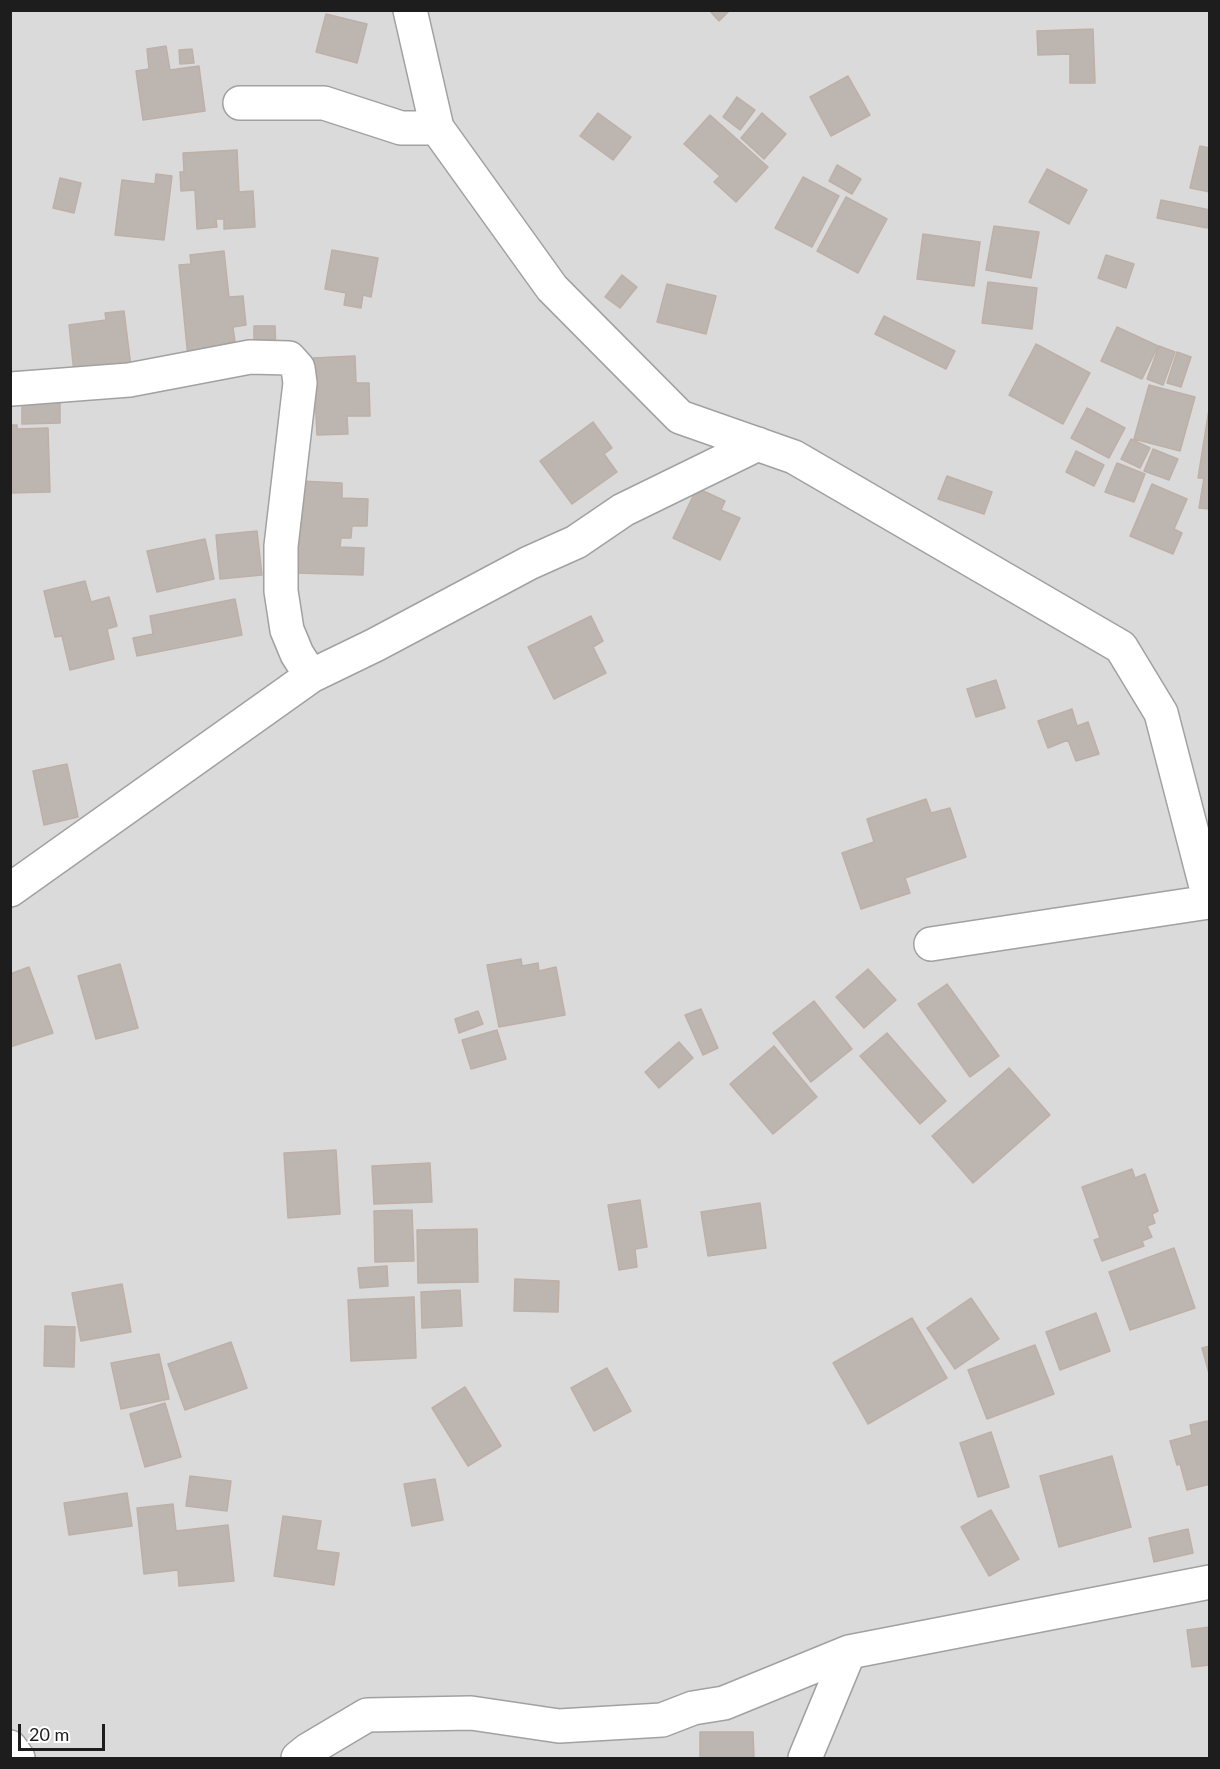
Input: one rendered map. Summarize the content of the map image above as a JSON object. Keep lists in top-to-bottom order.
{
  "scale_bar": "20 m"
}
